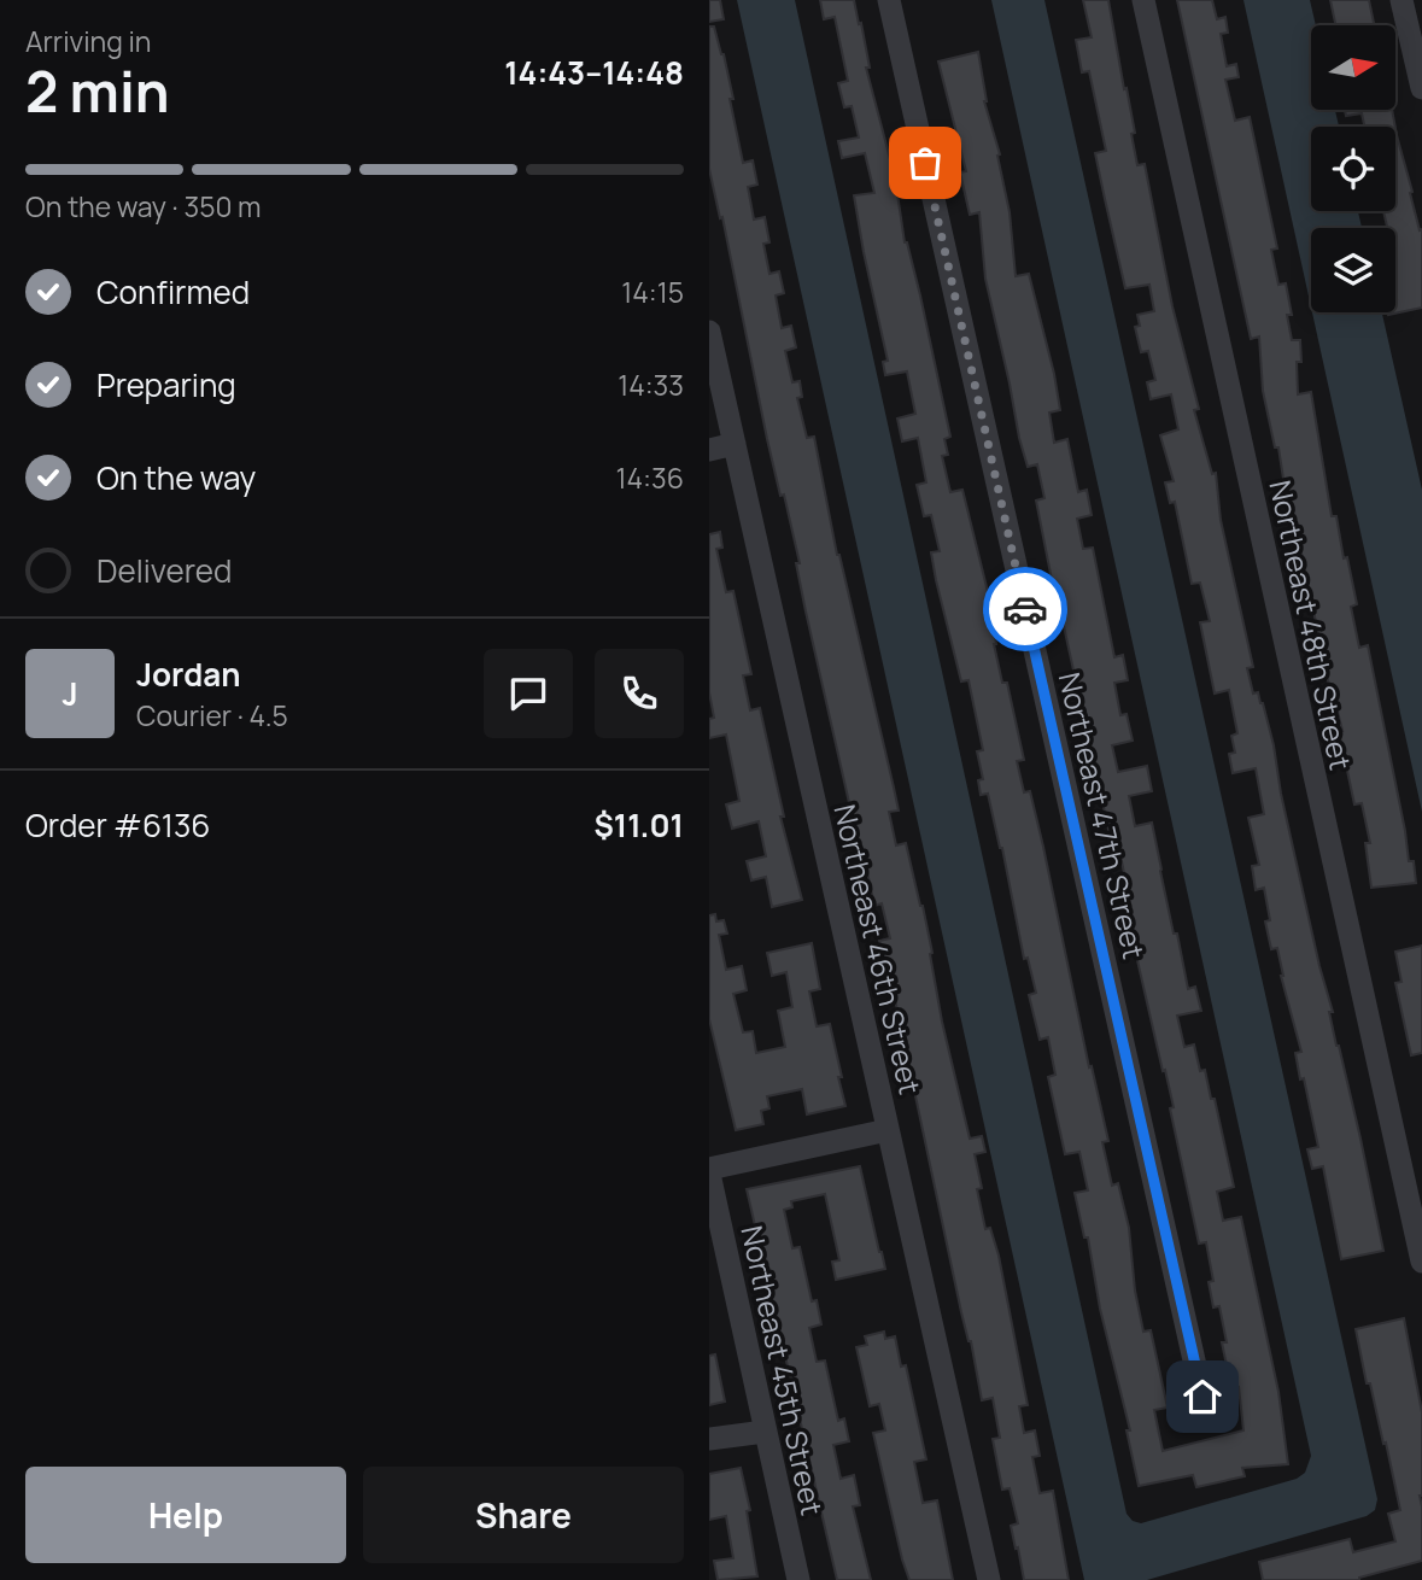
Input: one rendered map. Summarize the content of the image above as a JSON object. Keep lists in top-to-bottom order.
{
  "streets": {
    "street": [
      "Northeast 48th Street",
      "Northeast 47th Street",
      "Northeast 46th Street",
      "Northeast 45th Street"
    ]
  },
  "north": "right",
  "page": {
    "heading": ["2 min", "Arriving in", "14:43–14:48"],
    "panel": [
      "Jordan",
      "Courier · 4.5",
      "Order #6136",
      "$11.01"
    ],
    "bar": "On the way · 350 m",
    "list": [
      ["Confirmed", "14:15"],
      ["Preparing", "14:33"],
      ["On the way", "14:36"],
      "Delivered"
    ],
    "round": "J",
    "buttons": ["Help", "Share"]
  }
}
